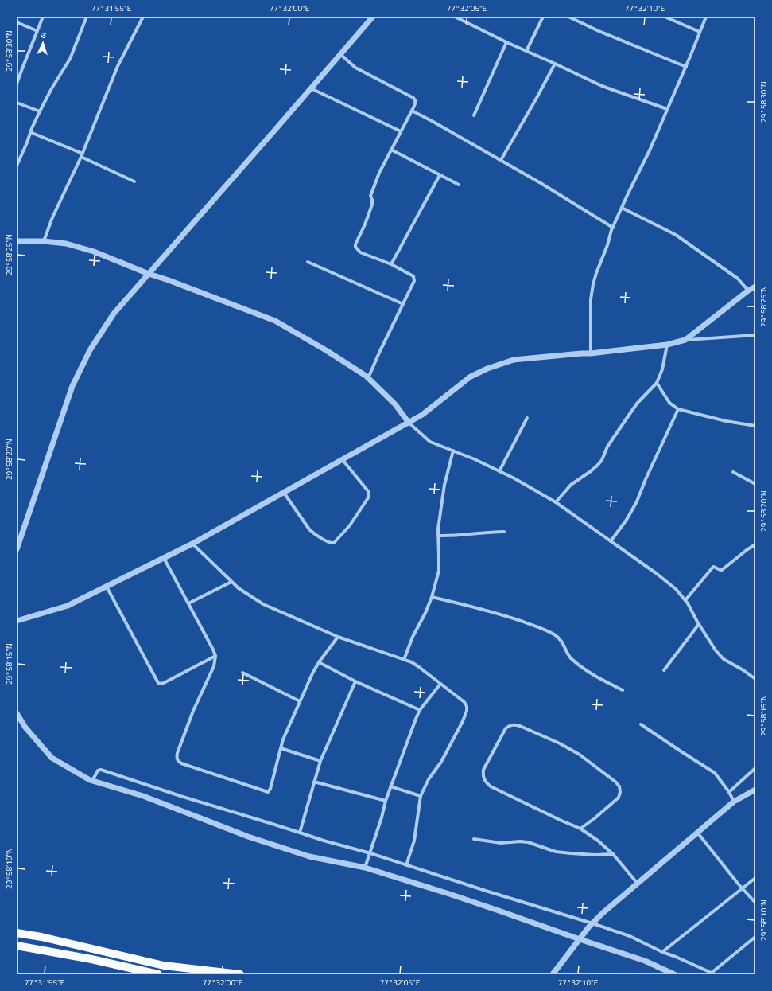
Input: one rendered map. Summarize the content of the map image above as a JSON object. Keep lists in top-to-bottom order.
{
  "north": "top",
  "coordinates": [
    "77°31'55\"E",
    "77°32'00\"E",
    "77°32'05\"E",
    "77°32'10\"E",
    "29°58'30\"N",
    "29°58'25\"N",
    "29°58'20\"N",
    "29°58'15\"N",
    "29°58'10\"N"
  ]
}
